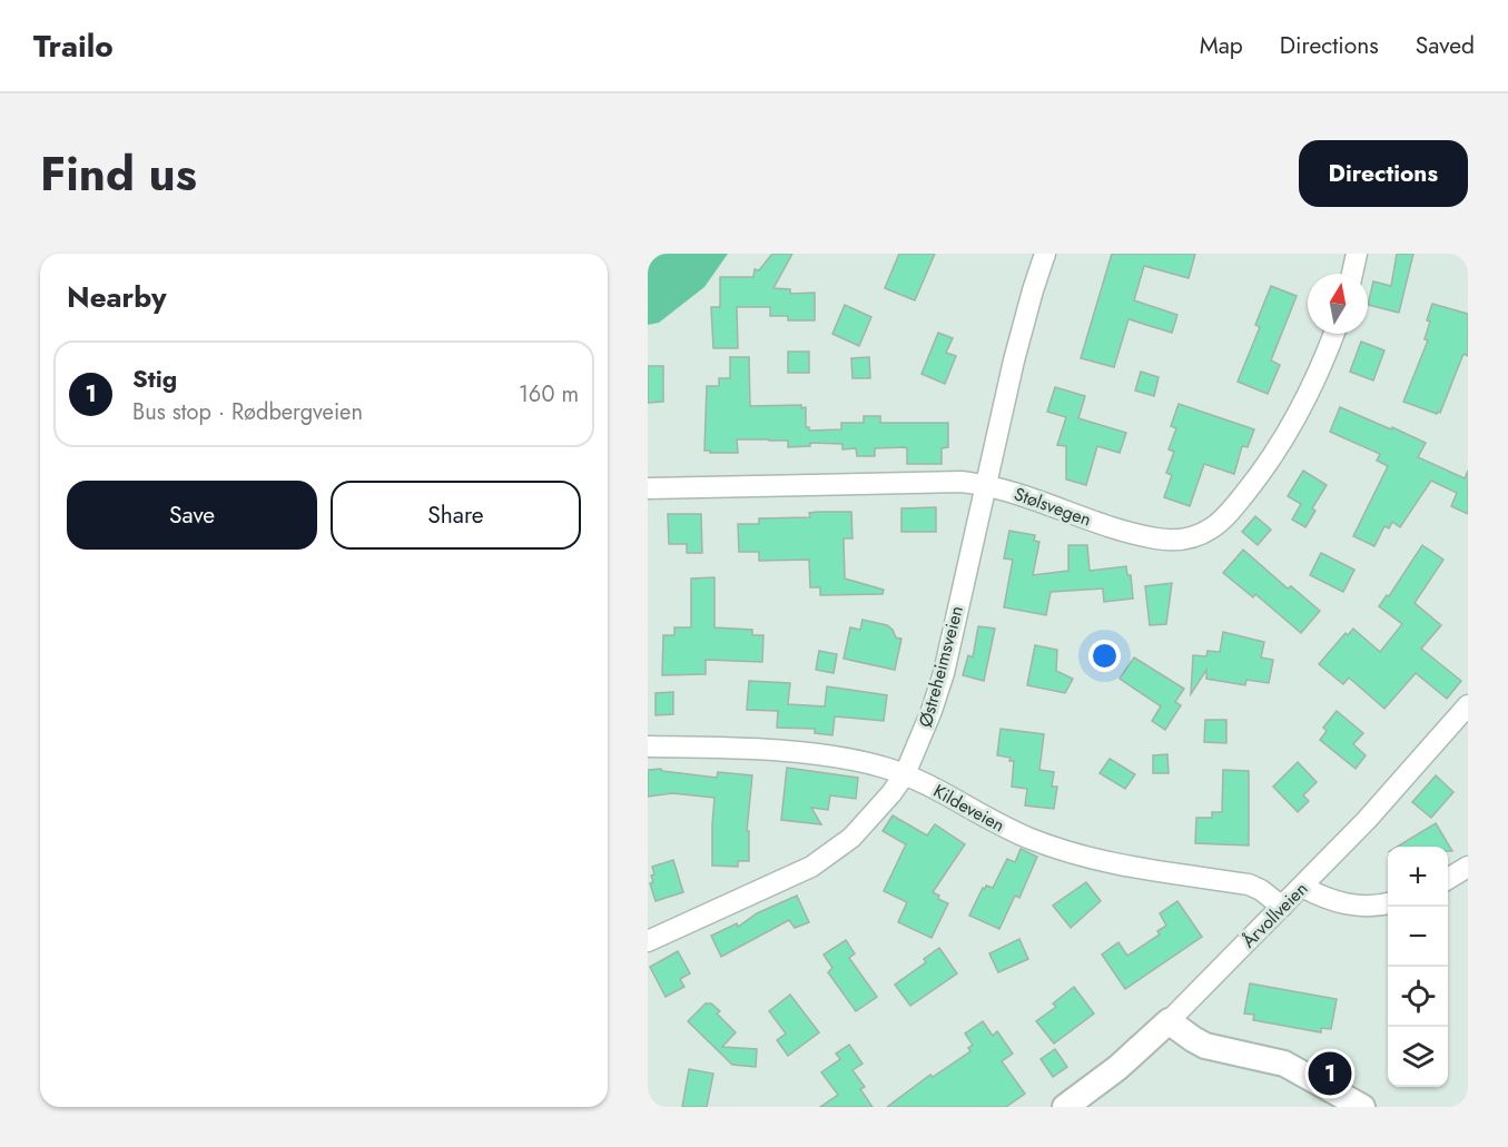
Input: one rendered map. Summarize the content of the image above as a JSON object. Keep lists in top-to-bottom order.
{
  "streets": {
    "street": [
      "Stølsvegen",
      "Østreheimsveien",
      "Kildeveien",
      "Årvollveien"
    ]
  },
  "crossings": [
    ["Stølsvegen", "Østreheimsveien"],
    ["Østreheimsveien", "Kildeveien"],
    ["Kildeveien", "Årvollveien"]
  ],
  "north": "top",
  "page": {
    "header": "Trailo",
    "nav": ["Map", "Directions", "Saved"],
    "title": "Find us",
    "buttons": [
      "Directions",
      ["Save", "Share"]
    ],
    "heading": "Nearby",
    "list": [
      {
        "mark": "1",
        "name": "Stig",
        "note": "Bus stop · Rødbergveien",
        "value": "160 m"
      }
    ],
    "map_buttons": ["+", "−"],
    "pins": "1"
  }
}
